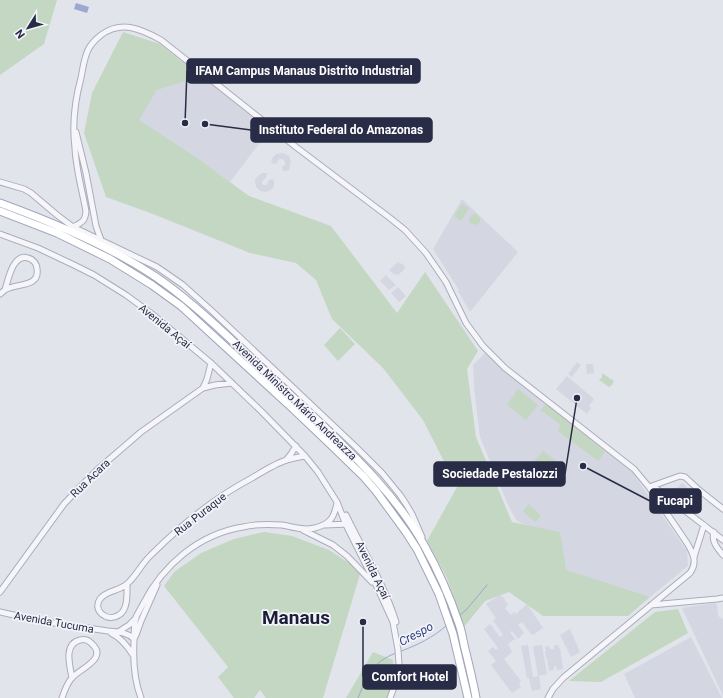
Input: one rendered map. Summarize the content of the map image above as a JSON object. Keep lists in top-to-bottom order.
{
  "streets": {
    "main road": ["Avenida Ministro Mário Andreazza"],
    "street": [
      "Avenida Açaí",
      "Rua Acara",
      "Rua Puraque",
      "Avenida Tucuma"
    ]
  },
  "crossings": [
    ["Avenida Açaí", "Rua Acara"],
    ["Avenida Açaí", "Rua Puraque"]
  ],
  "districts": ["Manaus"],
  "water": ["Crespo"],
  "places": [
    "IFAM Campus Manaus Distrito Industrial",
    "Instituto Federal do Amazonas",
    "Sociedade Pestalozzi",
    "Fucapi",
    "Comfort Hotel"
  ],
  "north": "bottom left"
}
